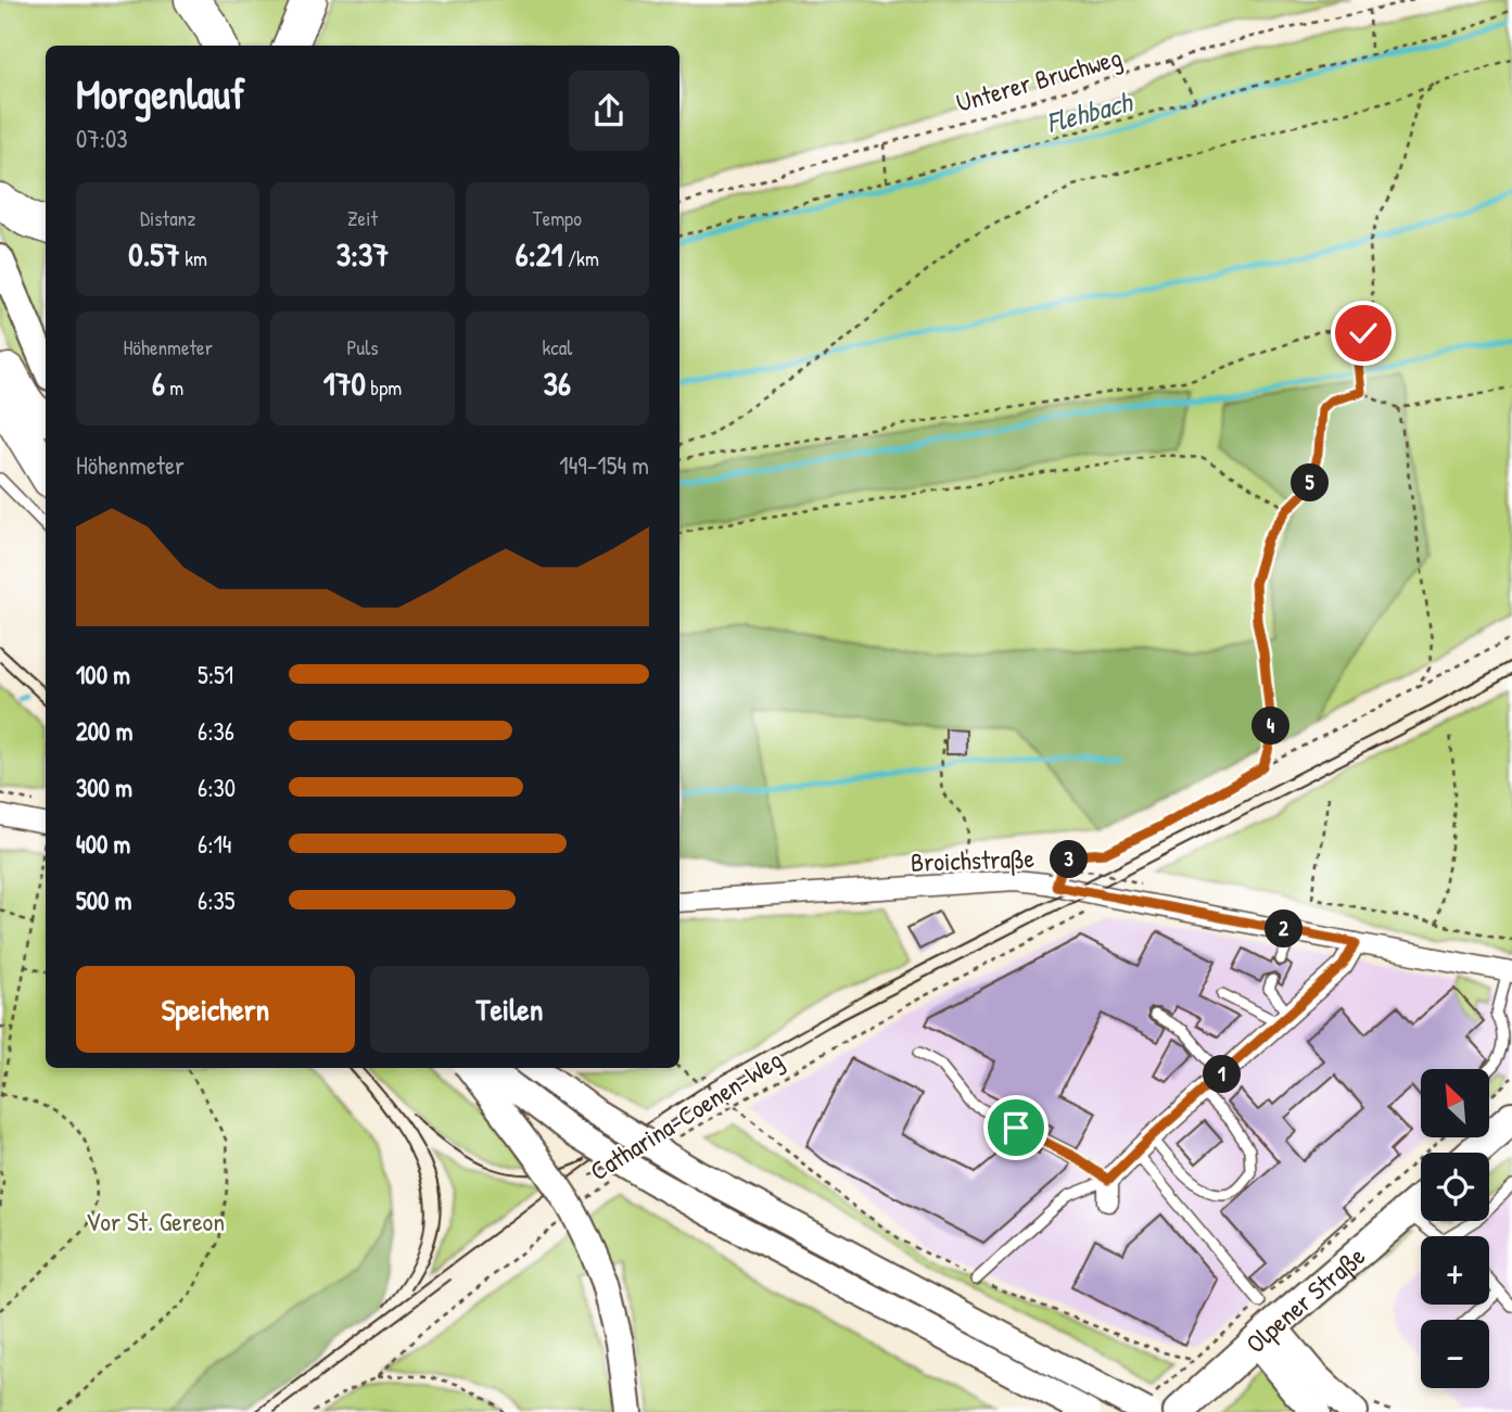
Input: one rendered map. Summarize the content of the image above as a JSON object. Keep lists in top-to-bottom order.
{
  "streets": {
    "main road": ["Olpener Straße"],
    "street": ["Broichstraße"],
    "path": ["Unterer Bruchweg", "Catharina-Coenen-Weg"]
  },
  "crossings": [
    ["Broichstraße", "Catharina-Coenen-Weg"]
  ],
  "water": ["Flehbach"],
  "parks": ["Vor St. Gereon"],
  "north": "top left",
  "page": {
    "heading": ["Morgenlauf", "07:03"],
    "stats": [
      ["Distanz", "0.57 km"],
      ["Zeit", "3:37"],
      ["Tempo", "6:21 /km"],
      ["Höhenmeter", "6 m"],
      ["Puls", "170 bpm"],
      ["kcal", "36"]
    ],
    "chart": ["Höhenmeter", "149–154 m"],
    "pins": [
      "5",
      "4",
      "3",
      "2",
      "1"
    ],
    "list": [
      {
        "name": "100 m",
        "note": "5:51"
      },
      {
        "name": "200 m",
        "note": "6:36"
      },
      {
        "name": "300 m",
        "note": "6:30"
      },
      {
        "name": "400 m",
        "note": "6:14"
      },
      {
        "name": "500 m",
        "note": "6:35"
      }
    ],
    "buttons": ["Speichern", "Teilen"],
    "map_buttons": ["+", "−"]
  }
}
